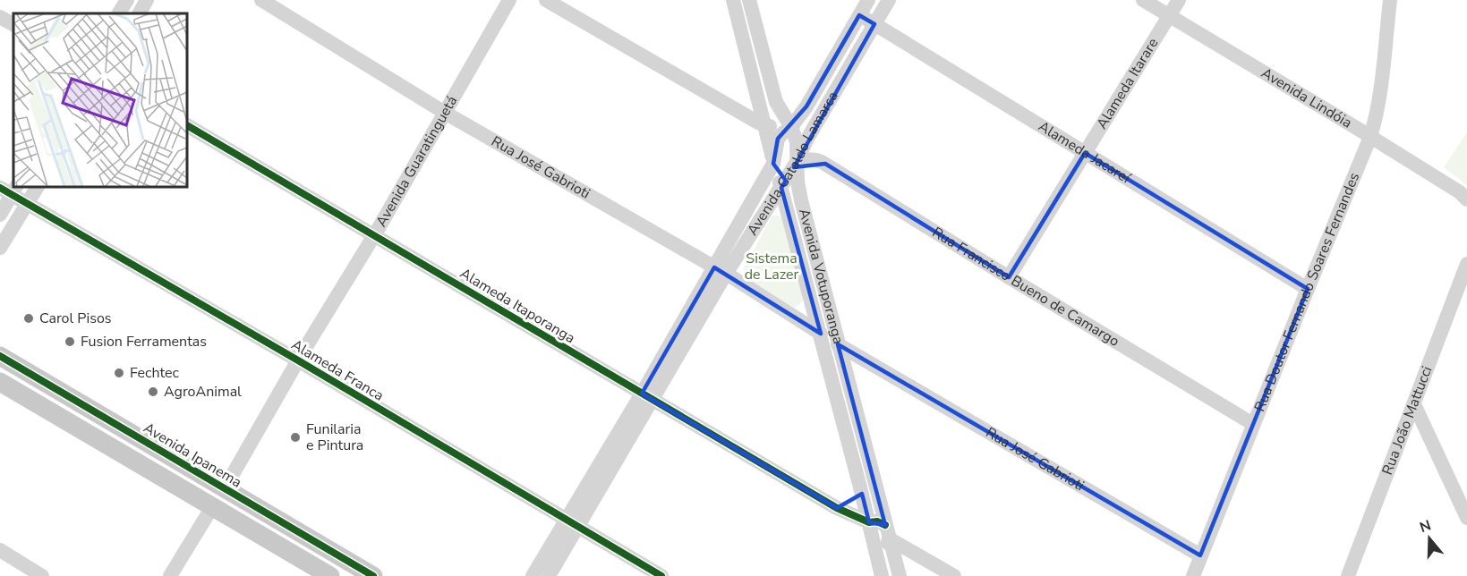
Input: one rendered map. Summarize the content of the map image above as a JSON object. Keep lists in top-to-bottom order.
{
  "streets": {
    "main road": ["Avenida Ipanema"],
    "street": [
      "Alameda Itarare",
      "Avenida Lindóia",
      "Alameda Jacareí",
      "Avenida Guaratinguetá",
      "Avenida Cataldo Lamarca",
      "Rua José Gabrioti",
      "Avenida Votuporanga",
      "Rua Francisco Bueno de Camargo",
      "Rua Doutor Fernando Soares Fernandes",
      "Alameda Itaporanga",
      "Alameda Franca",
      "Rua João Mattucci"
    ]
  },
  "crossings": [
    ["Alameda Itarare", "Avenida Lindóia"],
    ["Alameda Itarare", "Alameda Jacareí"],
    ["Alameda Itarare", "Rua Francisco Bueno de Camargo"],
    ["Avenida Lindóia", "Rua Doutor Fernando Soares Fernandes"],
    ["Alameda Jacareí", "Avenida Cataldo Lamarca"],
    ["Alameda Jacareí", "Rua Doutor Fernando Soares Fernandes"],
    ["Avenida Guaratinguetá", "Rua José Gabrioti"],
    ["Avenida Guaratinguetá", "Alameda Itaporanga"],
    ["Avenida Guaratinguetá", "Alameda Franca"],
    ["Avenida Guaratinguetá", "Avenida Ipanema"],
    ["Avenida Cataldo Lamarca", "Rua José Gabrioti"],
    ["Avenida Cataldo Lamarca", "Avenida Votuporanga"],
    ["Avenida Cataldo Lamarca", "Rua Francisco Bueno de Camargo"],
    ["Avenida Cataldo Lamarca", "Alameda Itaporanga"],
    ["Avenida Cataldo Lamarca", "Alameda Franca"],
    ["Rua José Gabrioti", "Avenida Votuporanga"],
    ["Rua José Gabrioti", "Rua Doutor Fernando Soares Fernandes"],
    ["Avenida Votuporanga", "Rua Francisco Bueno de Camargo"],
    ["Avenida Votuporanga", "Alameda Itaporanga"],
    ["Rua Francisco Bueno de Camargo", "Rua Doutor Fernando Soares Fernandes"]
  ],
  "parks": ["Sistema de Lazer"],
  "places": [
    "Carol Pisos",
    "Fusion Ferramentas",
    "Fechtec",
    "AgroAnimal",
    "Funilaria e Pintura"
  ],
  "north": "top"
}
